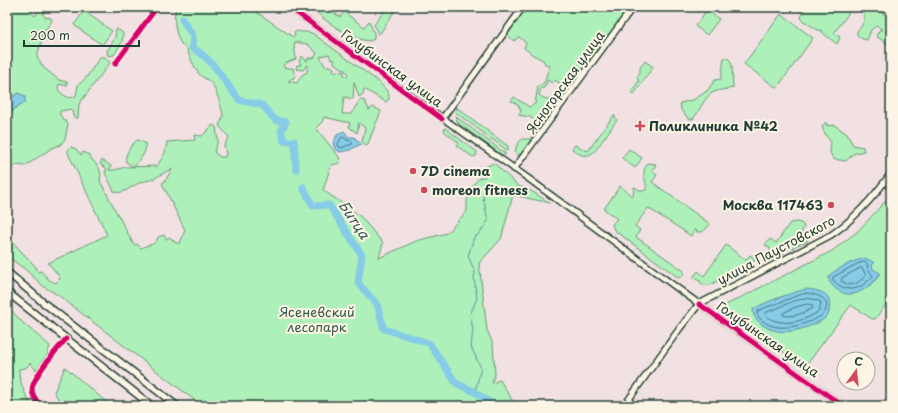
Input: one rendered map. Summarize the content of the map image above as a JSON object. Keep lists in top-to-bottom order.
{
  "streets": {
    "main road": ["Голубинская улица", "Ясногорская улица", "улица Паустовского"]
  },
  "crossings": [
    ["Голубинская улица", "Ясногорская улица"],
    ["Голубинская улица", "улица Паустовского"]
  ],
  "water": ["Битца"],
  "parks": ["Ясеневский лесопарк"],
  "places": {
    "health": ["Поликлиника №42"],
    "other": ["7D cinema", "moreon fitness", "Москва 117463"]
  },
  "scale_bar": "200 m",
  "north": "top"
}
